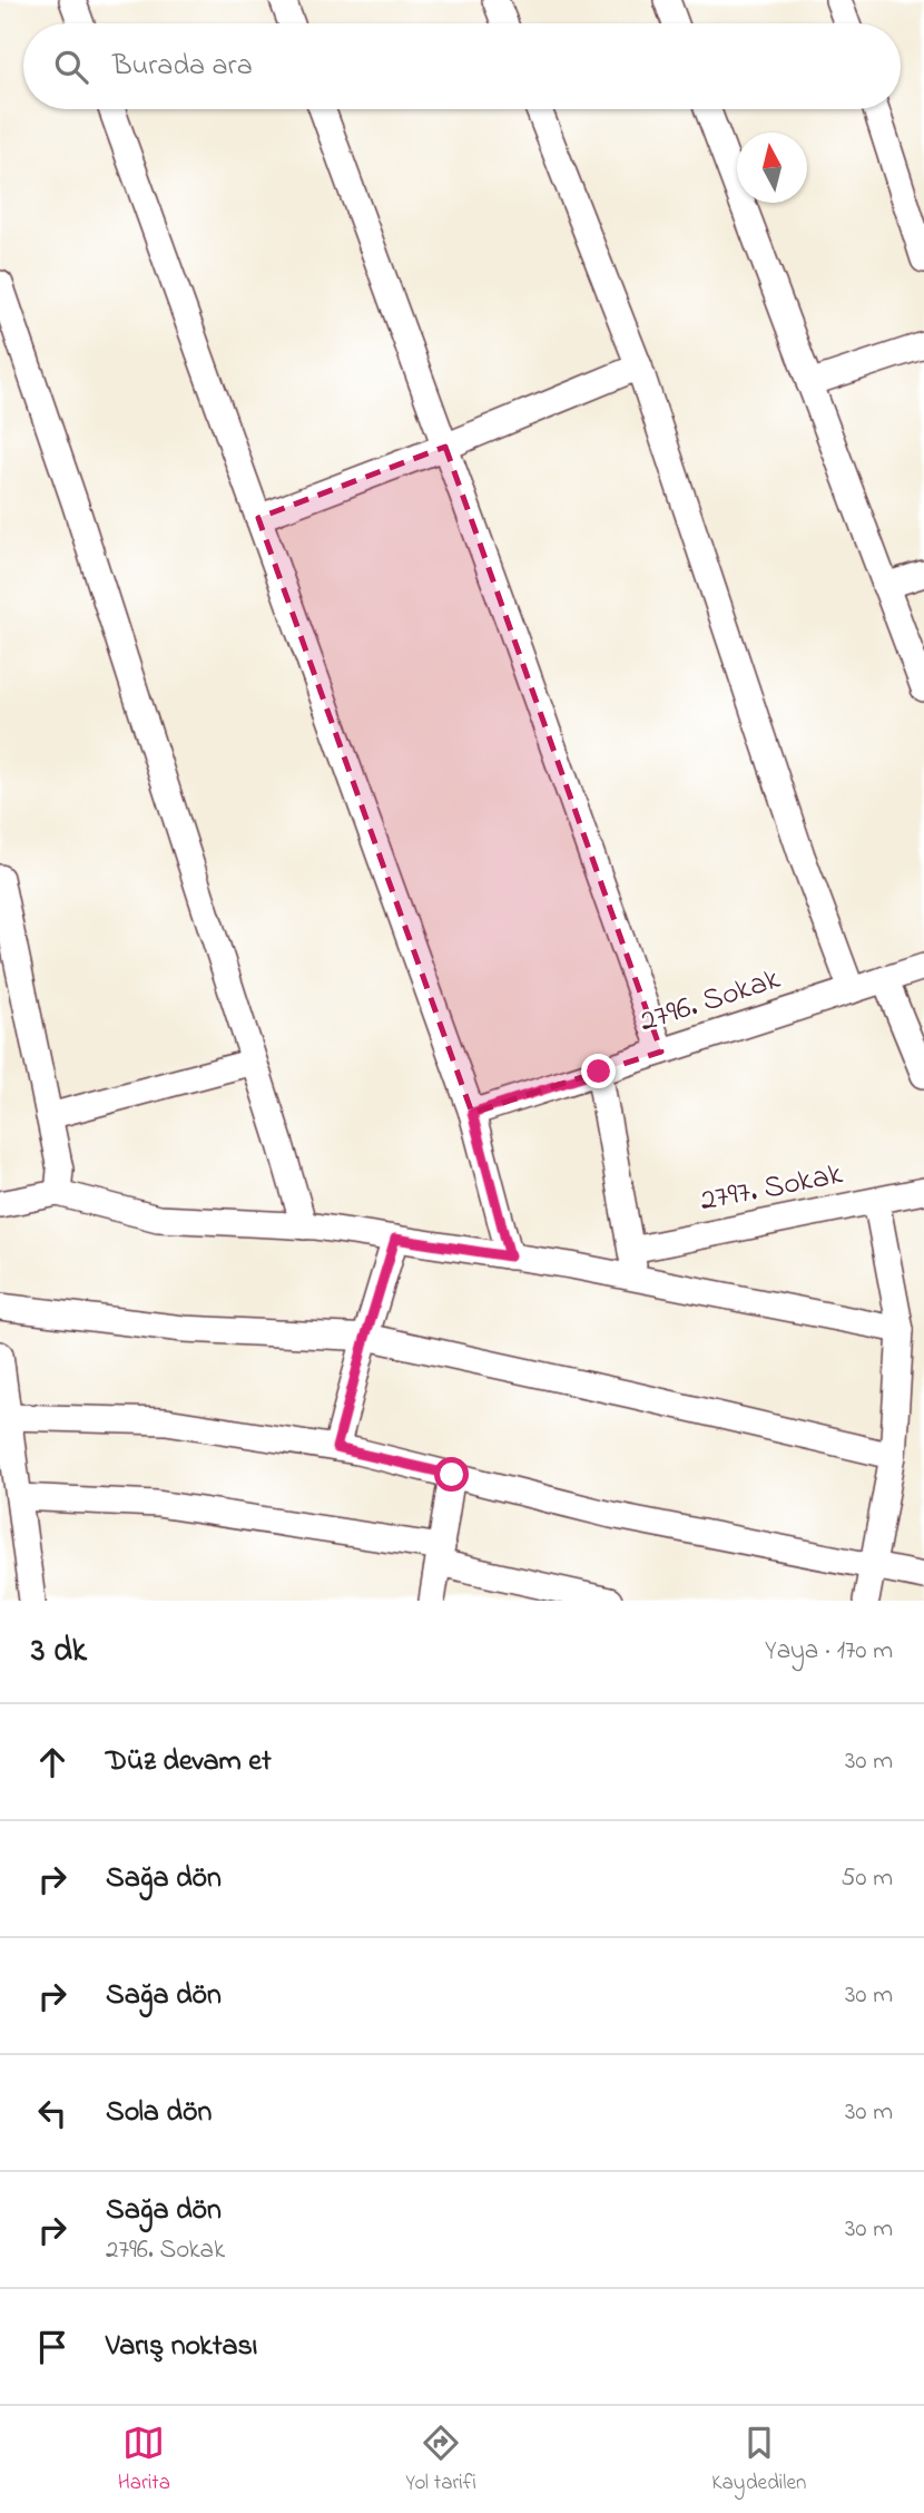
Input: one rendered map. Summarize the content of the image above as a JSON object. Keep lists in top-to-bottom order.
{
  "streets": {
    "street": ["2796. Sokak", "2797. Sokak"]
  },
  "north": "top",
  "page": {
    "search": "Burada ara",
    "heading": ["3 dk", "Yaya · 170 m"],
    "list": [
      ["Düz devam et", "30 m"],
      ["Sağa dön", "50 m"],
      ["Sağa dön", "30 m"],
      ["Sola dön", "30 m"],
      ["Sağa dön", "2796. Sokak", "30 m"],
      "Varış noktası"
    ],
    "nav": ["Harita", "Yol tarifi", "Kaydedilen"]
  }
}
